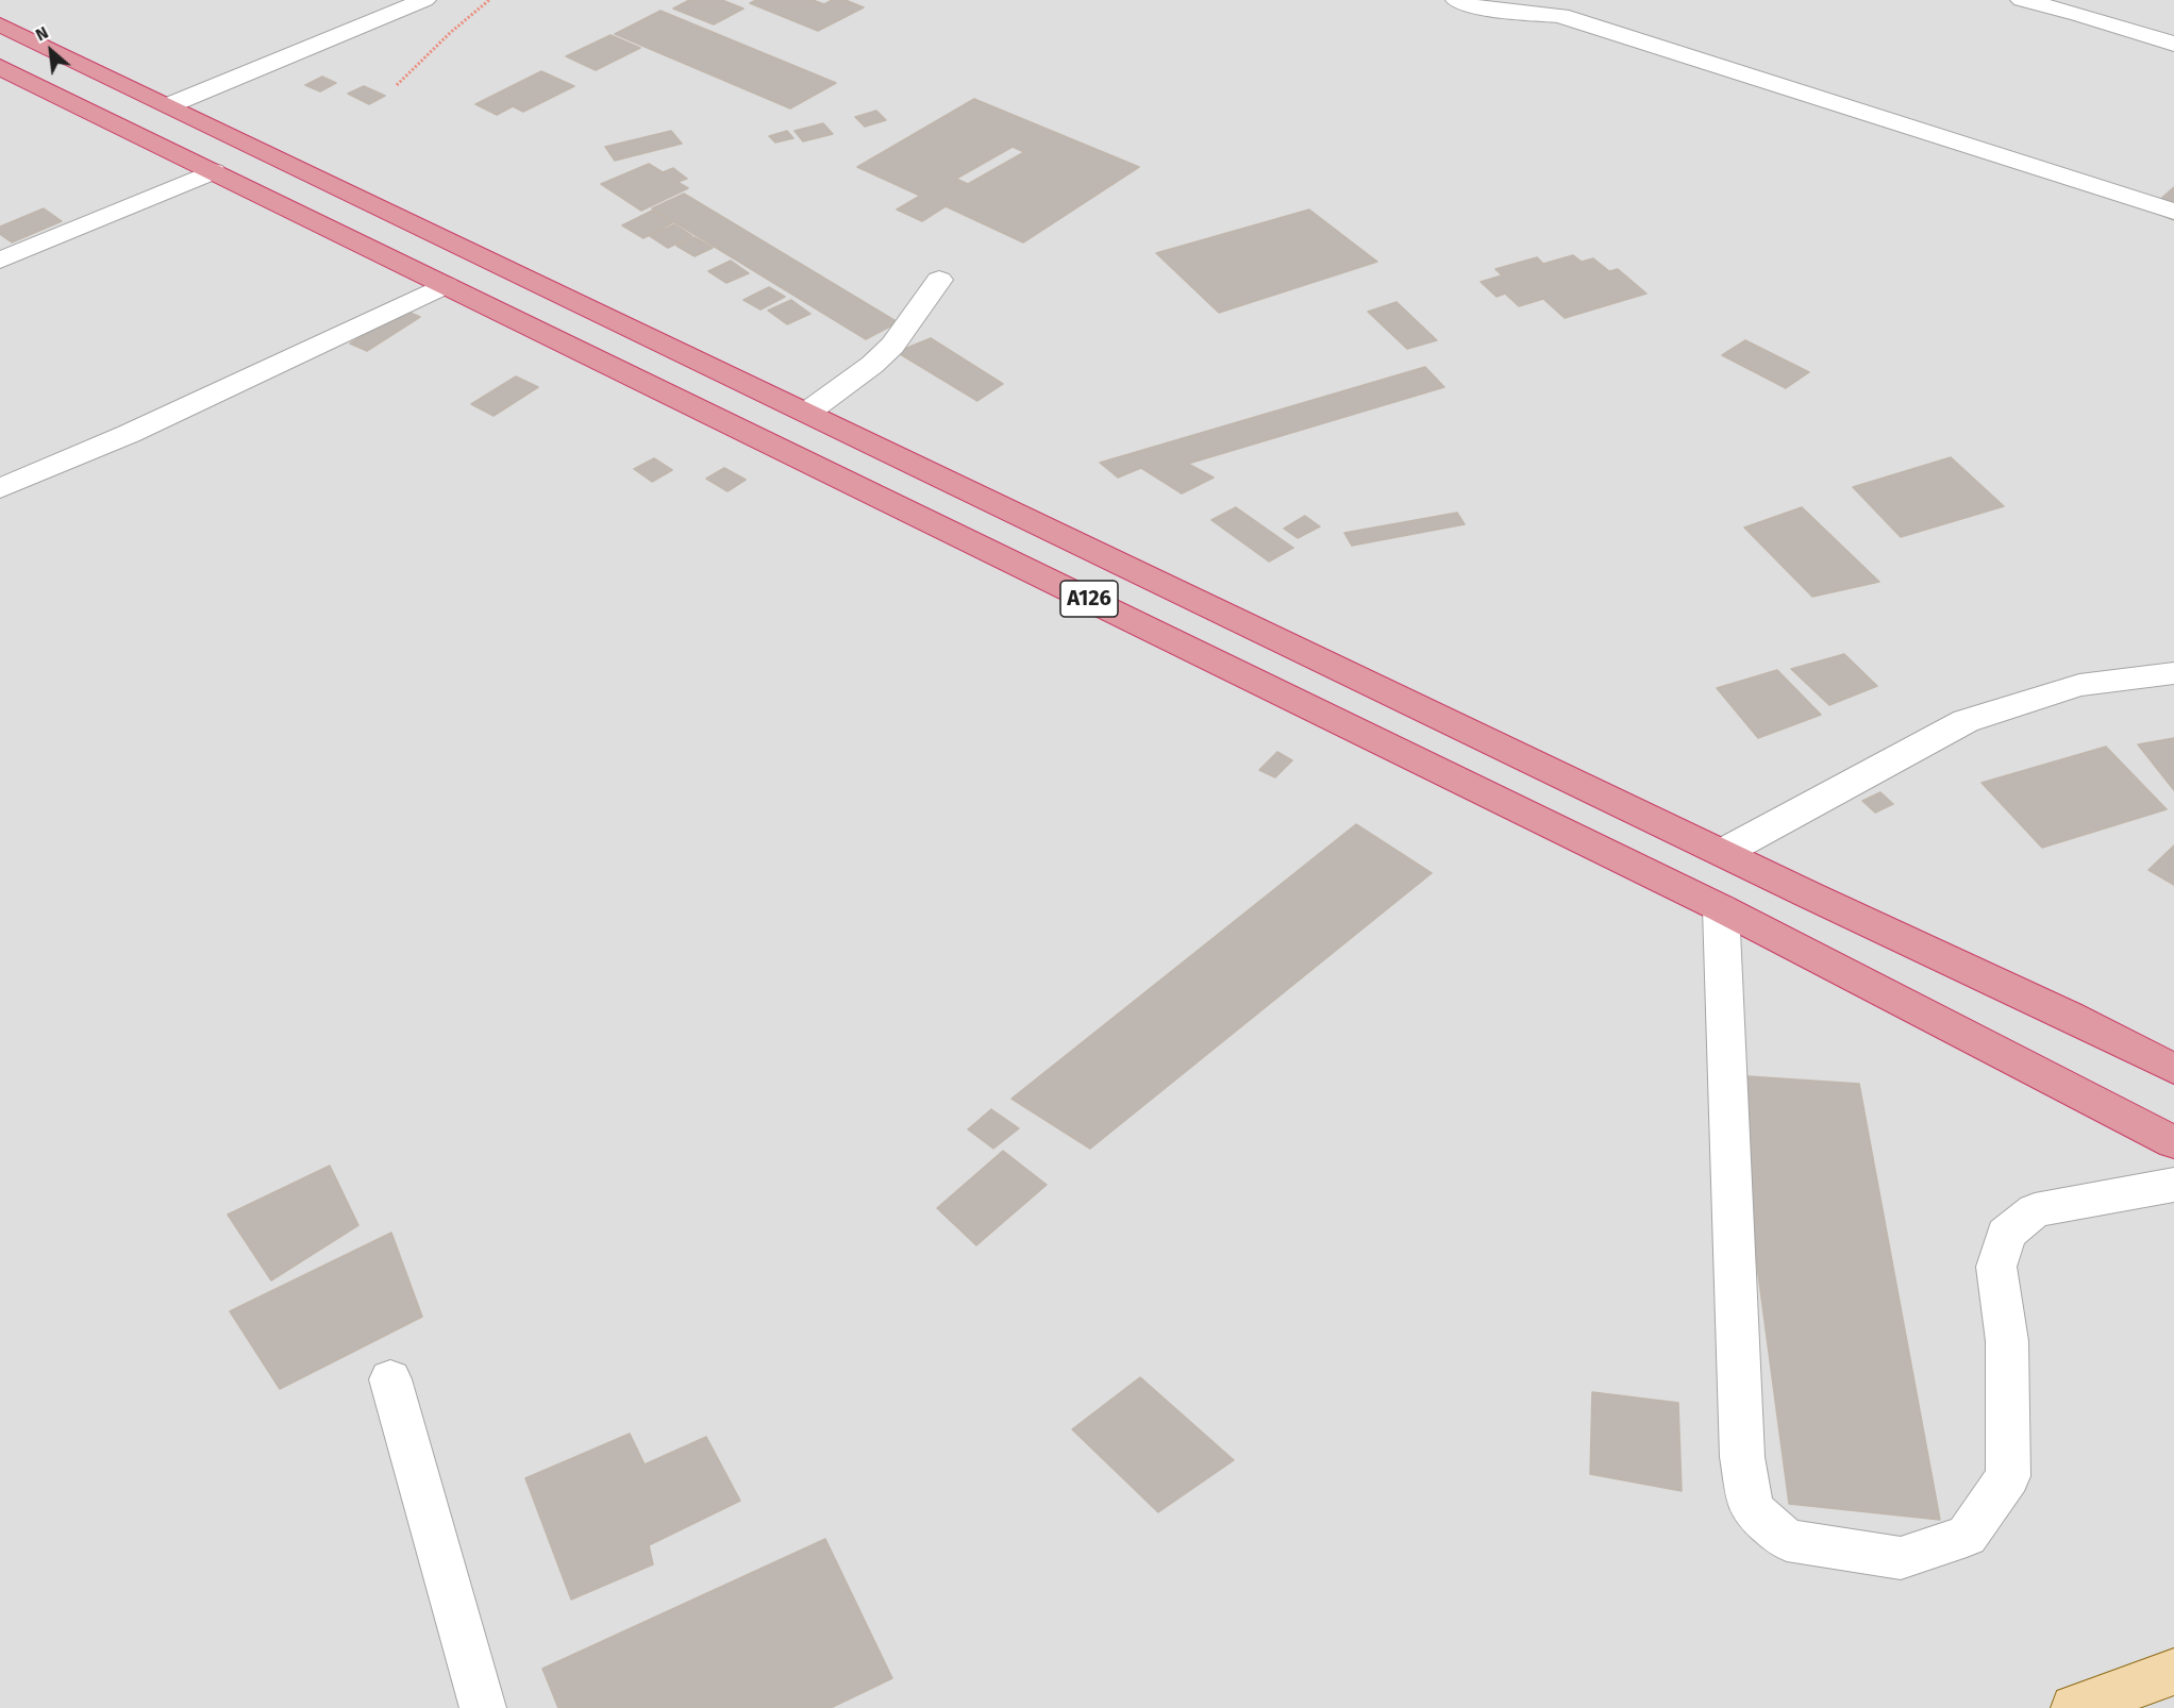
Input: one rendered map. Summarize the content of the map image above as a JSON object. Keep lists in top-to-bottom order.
{
  "streets": {
    "highway": ["A126"]
  },
  "north": "top left"
}
